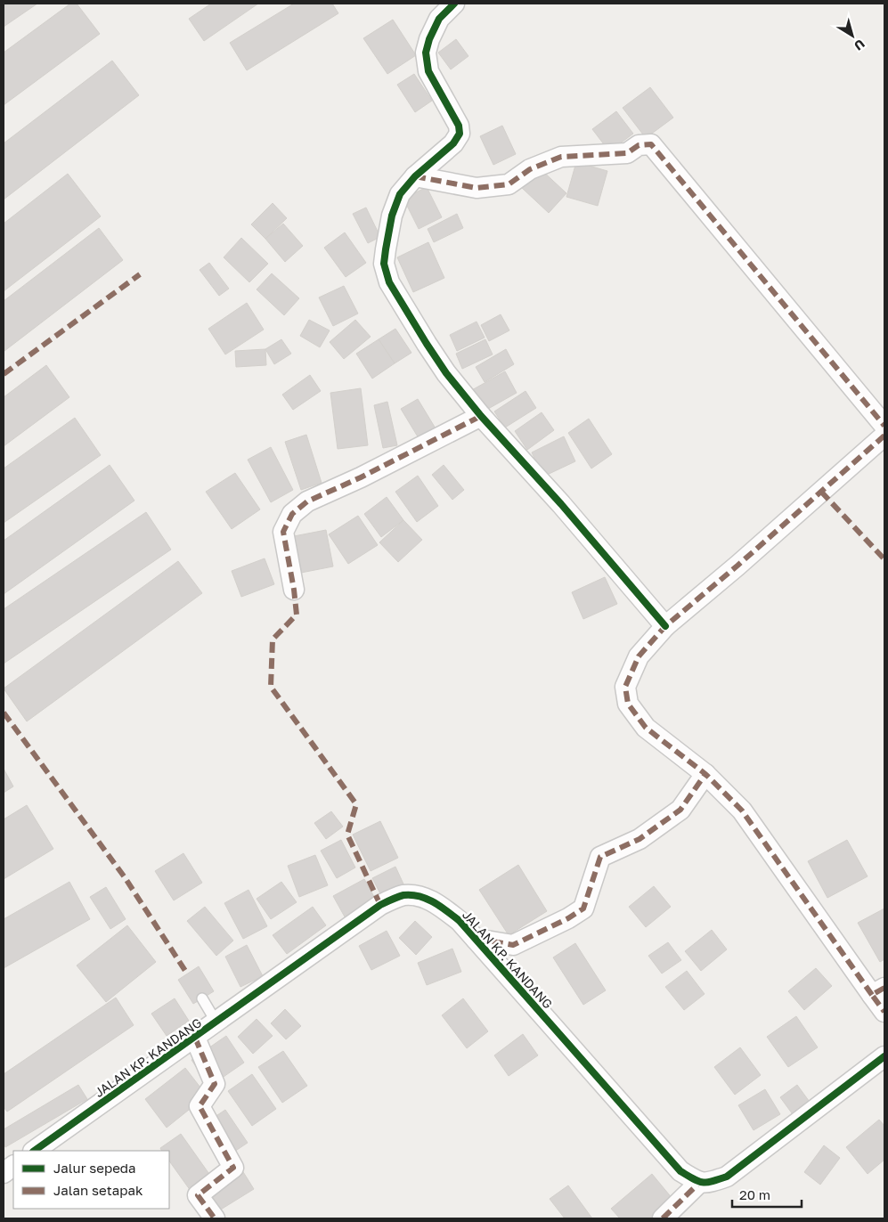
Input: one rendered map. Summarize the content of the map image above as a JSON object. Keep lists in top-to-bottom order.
{
  "streets": {
    "street": ["JALAN KP. KANDANG"]
  },
  "legend": ["Jalur sepeda", "Jalan setapak"],
  "scale_bar": "20 m",
  "north": "bottom right"
}
